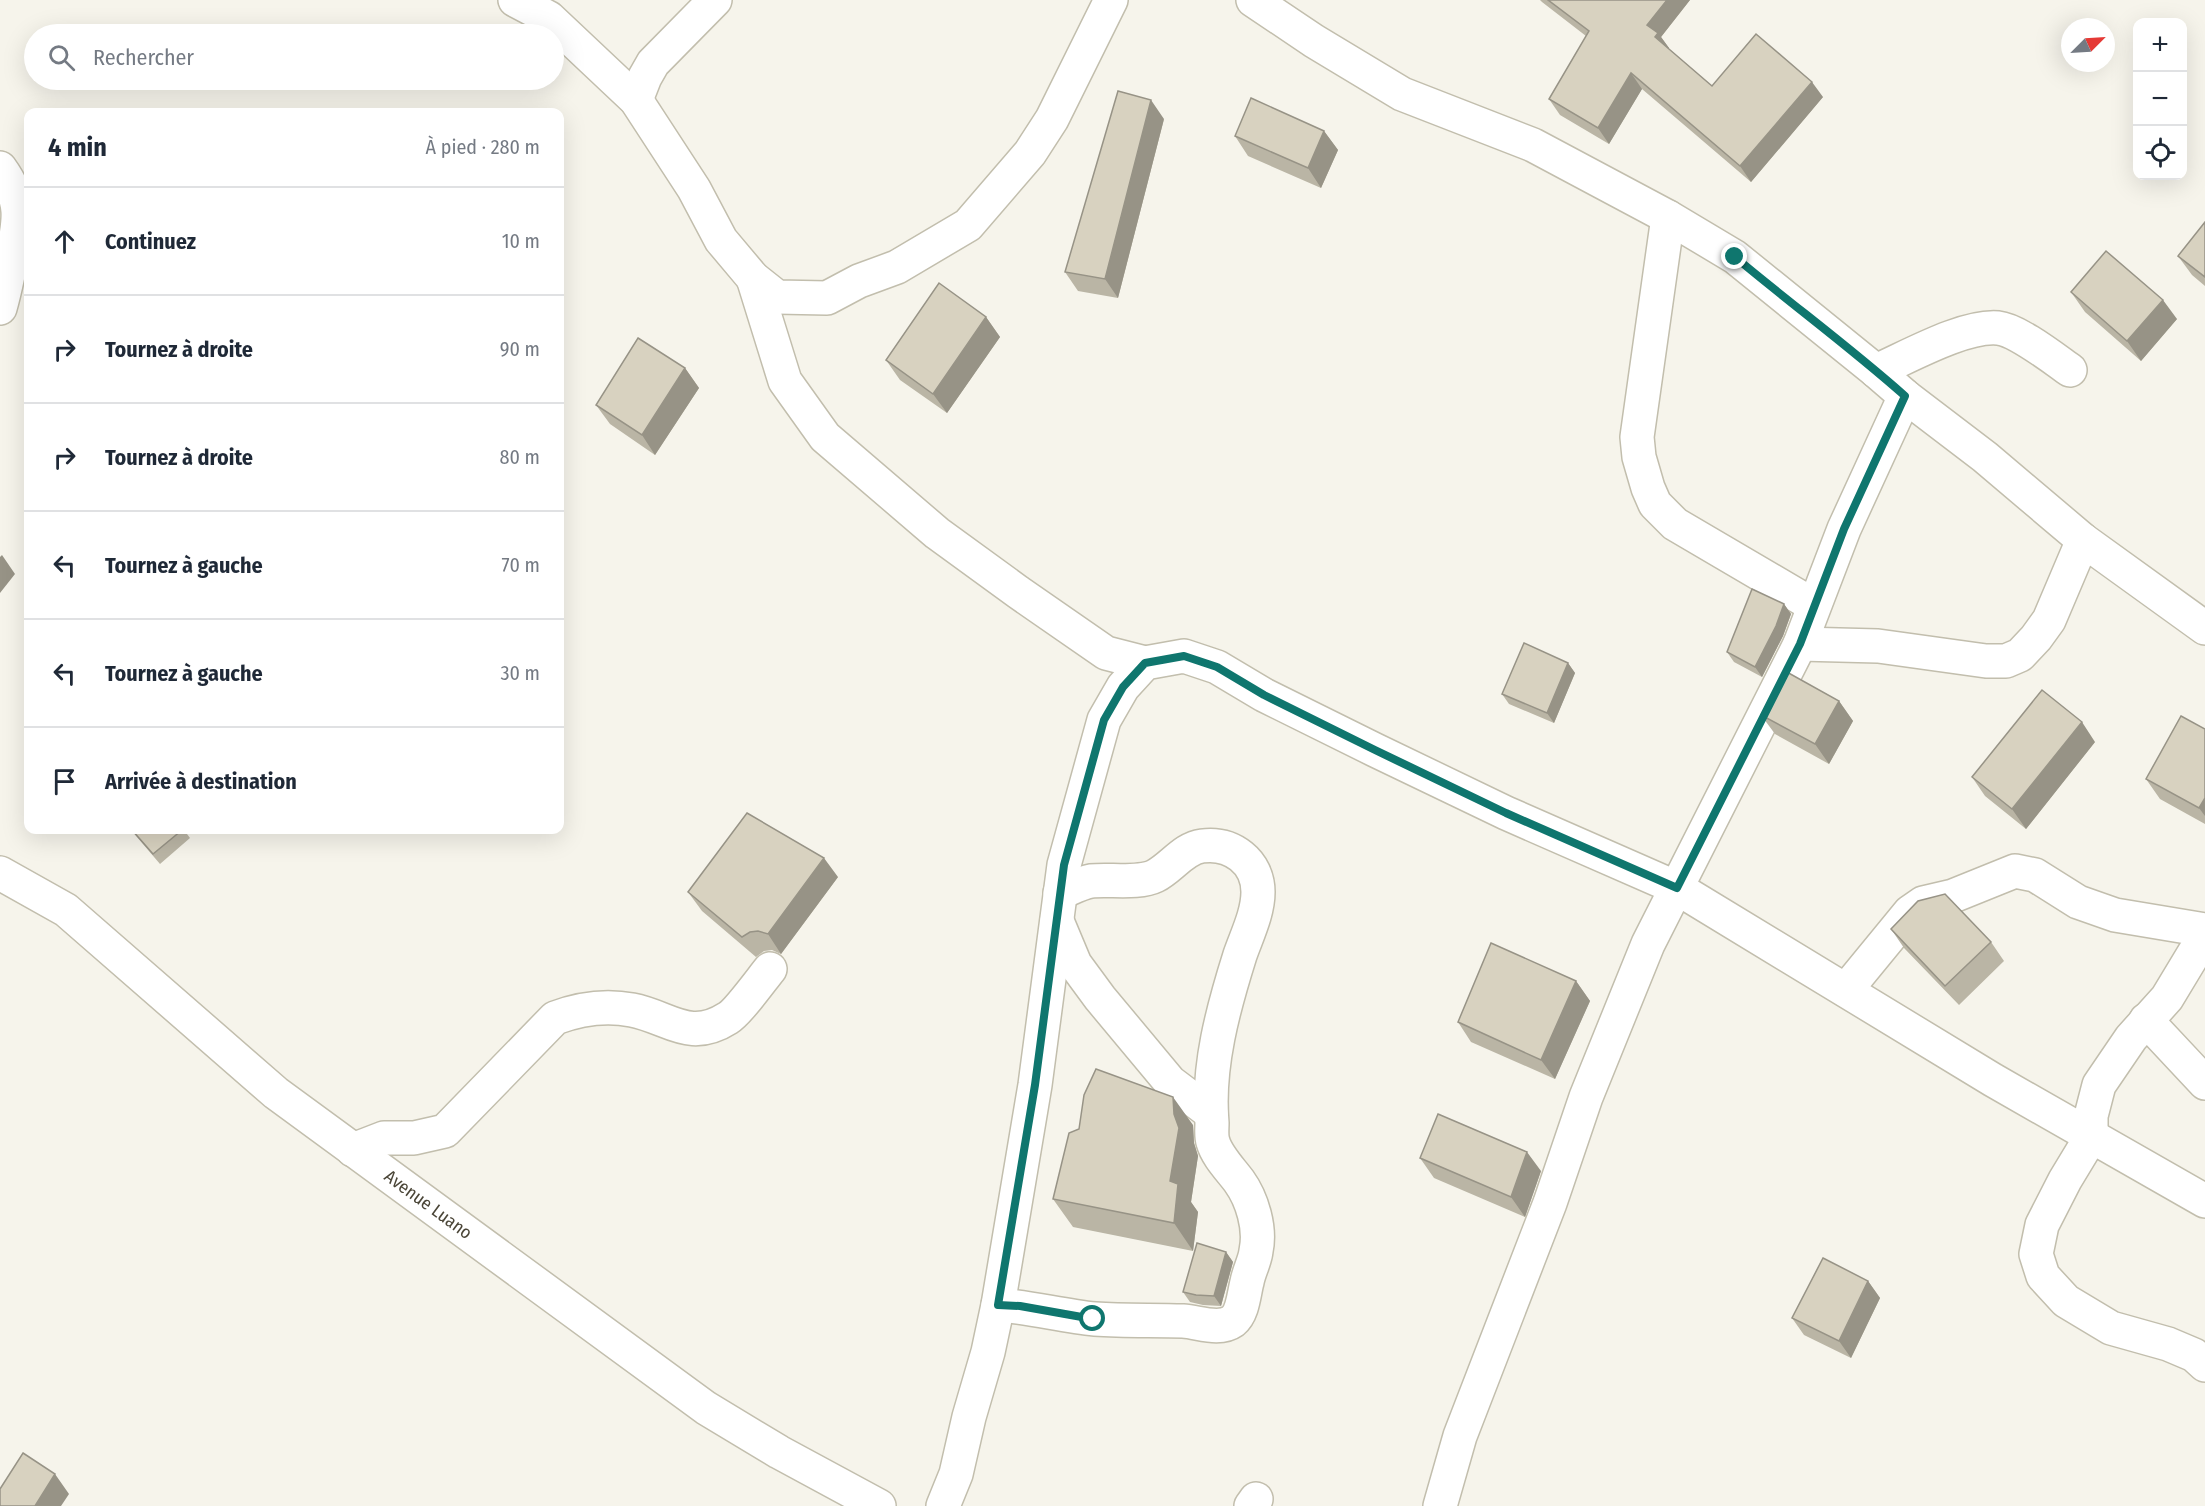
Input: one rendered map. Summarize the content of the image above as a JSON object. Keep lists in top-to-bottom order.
{
  "streets": {
    "street": ["Avenue Luano"]
  },
  "north": "top right",
  "page": {
    "map_buttons": ["+", "−"],
    "search": "Rechercher",
    "heading": ["4 min", "À pied · 280 m"],
    "list": [
      ["Continuez", "10 m"],
      ["Tournez à droite", "90 m"],
      ["Tournez à droite", "80 m"],
      ["Tournez à gauche", "70 m"],
      ["Tournez à gauche", "30 m"],
      "Arrivée à destination"
    ]
  }
}
